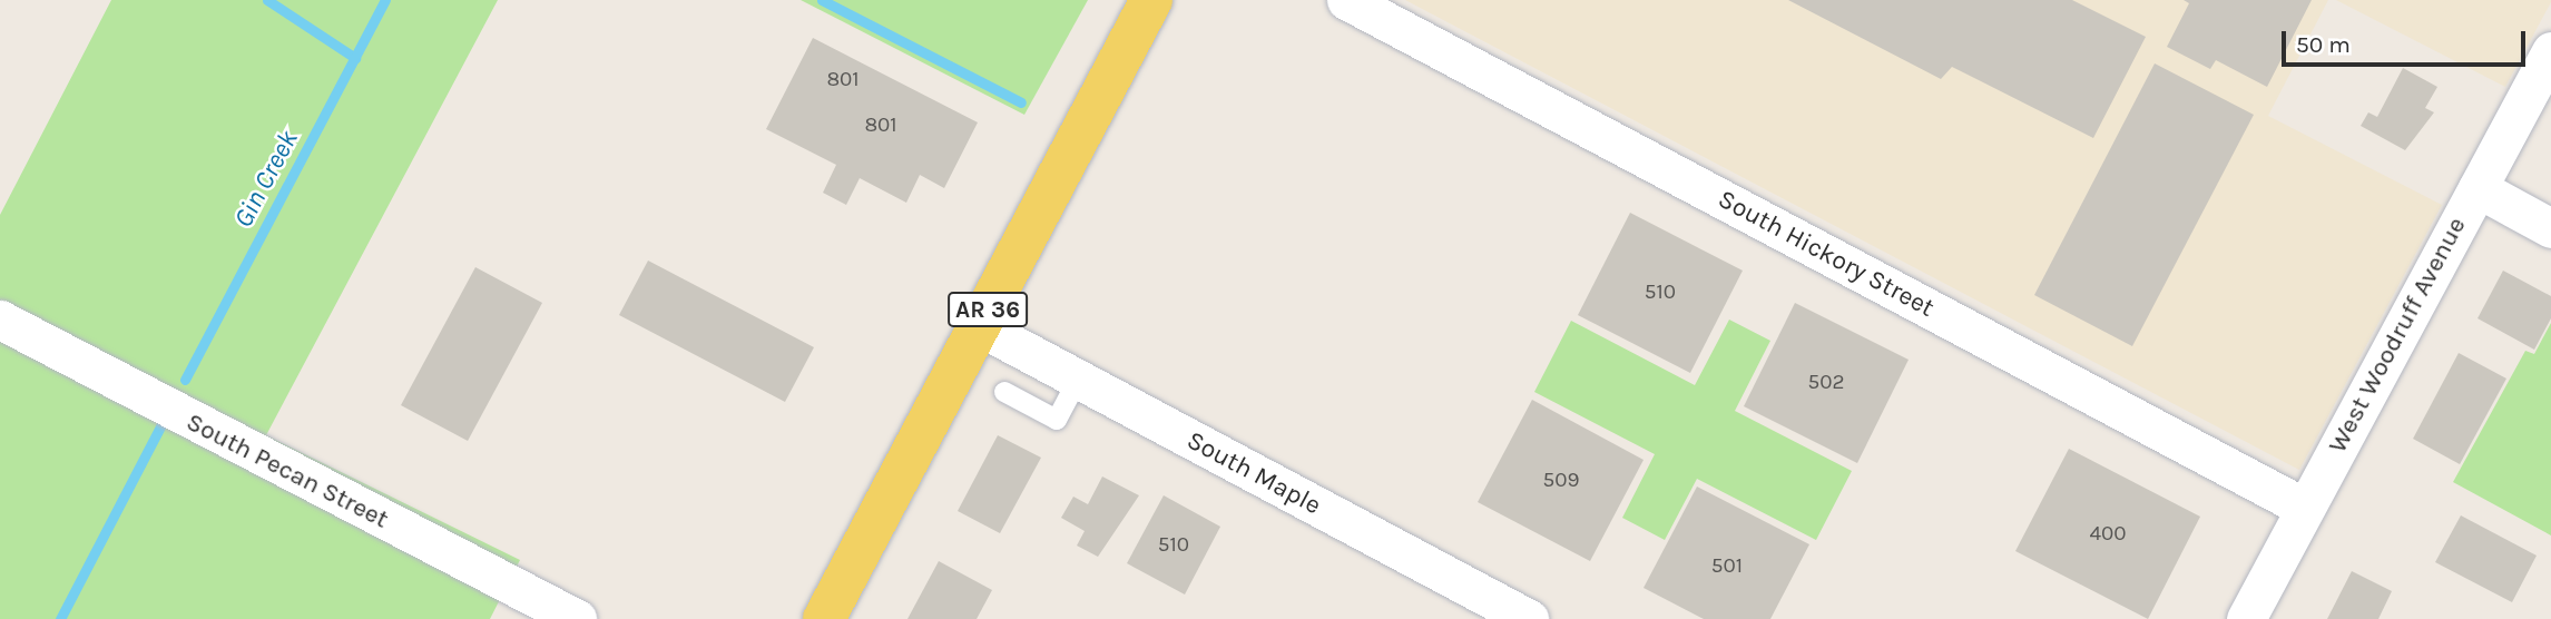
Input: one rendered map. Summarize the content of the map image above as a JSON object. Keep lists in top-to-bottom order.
{
  "streets": {
    "main road": ["AR 36"],
    "street": [
      "South Hickory Street",
      "West Woodruff Avenue",
      "South Pecan Street",
      "South Maple"
    ]
  },
  "crossings": [
    ["South Hickory Street", "West Woodruff Avenue"],
    ["AR 36", "South Maple"]
  ],
  "water": ["Gin Creek"],
  "house_numbers": [
    "801",
    "801",
    "510",
    "502",
    "509",
    "400",
    "510",
    "501"
  ],
  "scale_bar": "50 m"
}
